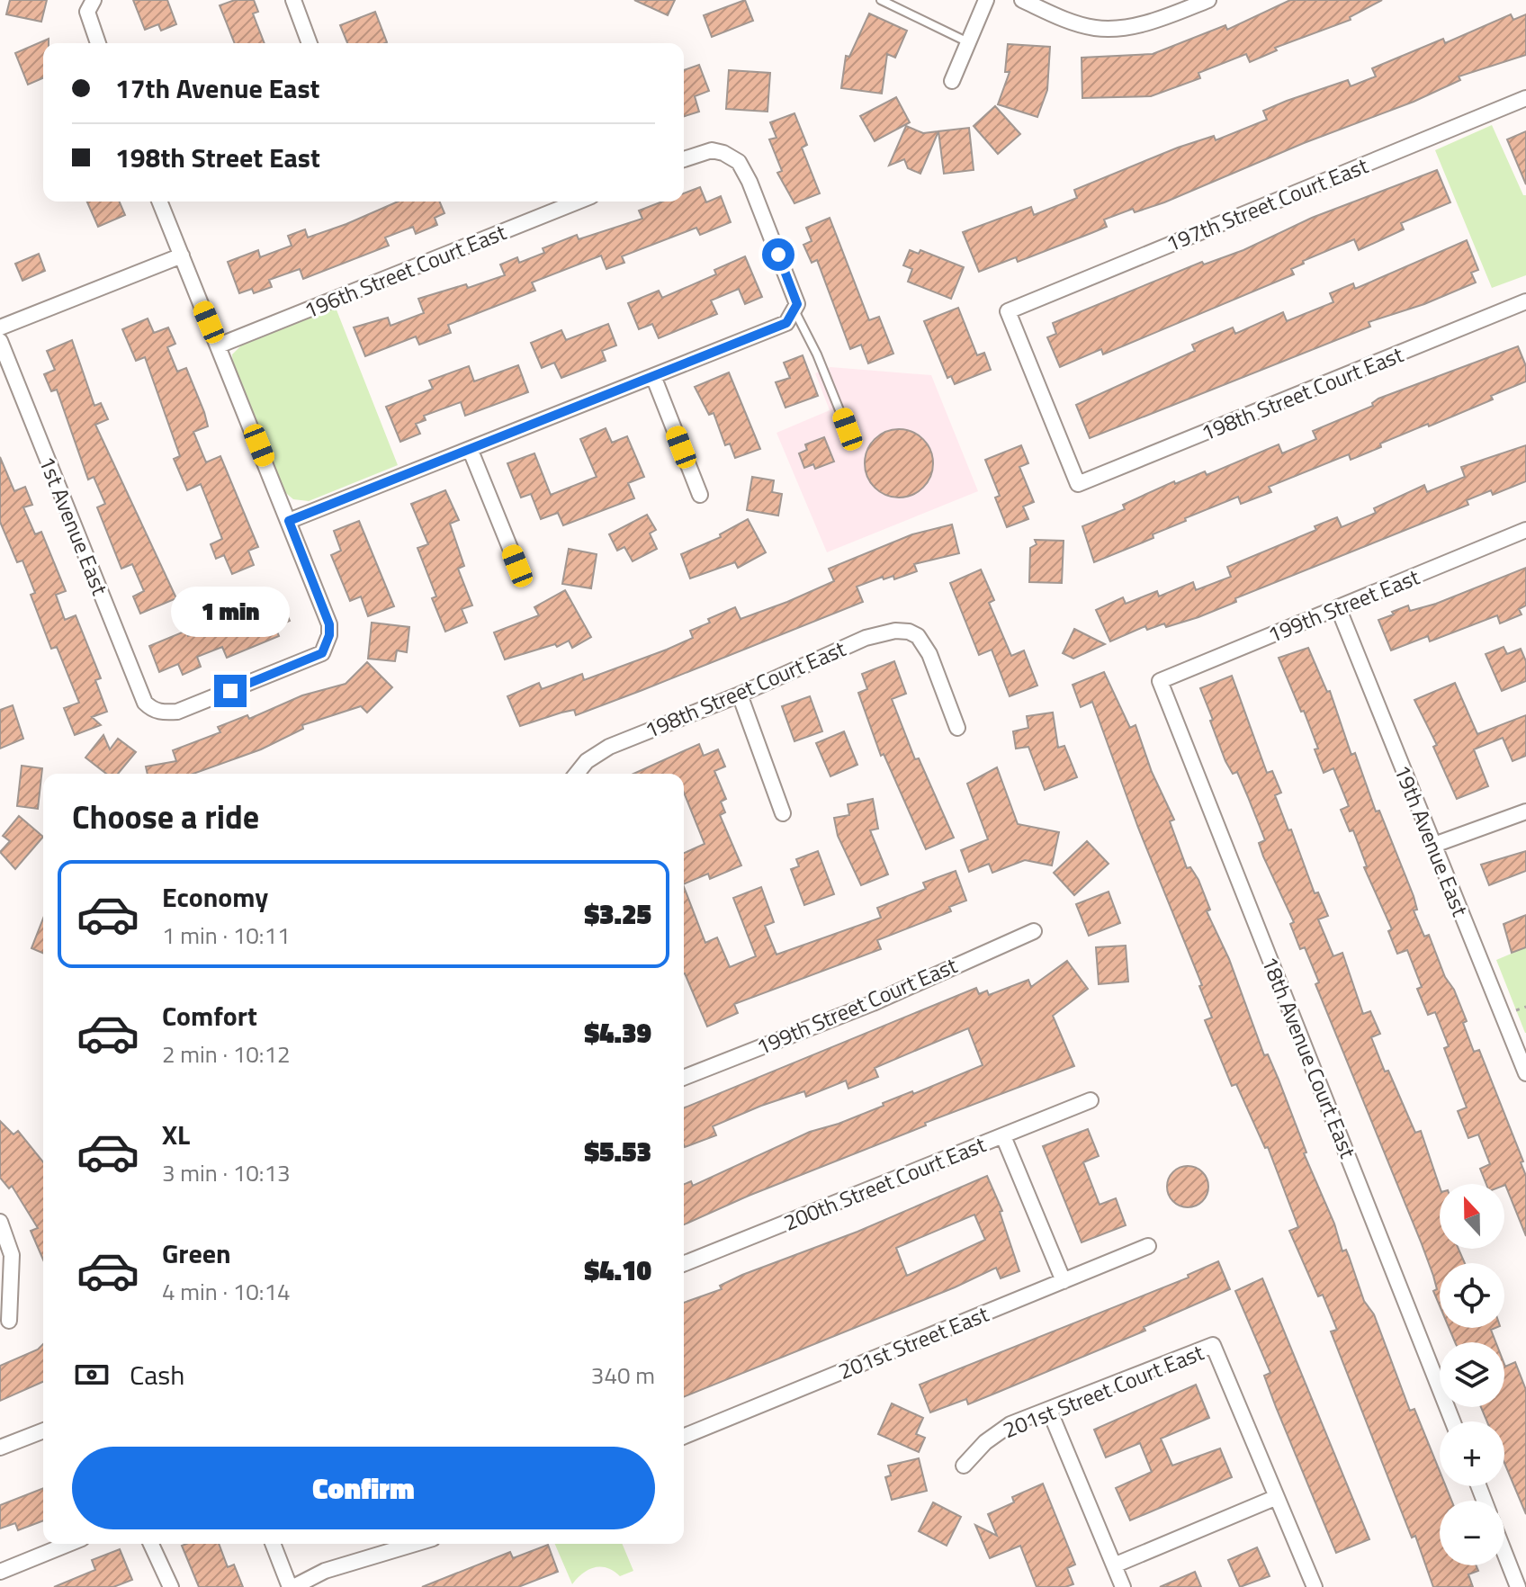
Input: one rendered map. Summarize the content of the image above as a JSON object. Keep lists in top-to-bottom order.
{
  "streets": {
    "street": [
      "197th Street Court East",
      "196th Street Court East",
      "198th Street Court East",
      "1st Avenue East",
      "199th Street East",
      "19th Avenue East",
      "199th Street Court East",
      "18th Avenue Court East",
      "200th Street Court East",
      "201st Street East",
      "201st Street Court East"
    ]
  },
  "crossings": [
    ["197th Street Court East", "198th Street Court East"],
    ["199th Street East", "19th Avenue East"],
    ["199th Street East", "18th Avenue Court East"]
  ],
  "north": "top",
  "page": {
    "banner": ["17th Avenue East", "198th Street East"],
    "bubble": "1 min",
    "heading": "Choose a ride",
    "list": [
      {
        "name": "Economy",
        "note": "1 min · 10:11",
        "value": "$3.25"
      },
      {
        "name": "Comfort",
        "note": "2 min · 10:12",
        "value": "$4.39"
      },
      {
        "name": "XL",
        "note": "3 min · 10:13",
        "value": "$5.53"
      },
      {
        "name": "Green",
        "note": "4 min · 10:14",
        "value": "$4.10"
      }
    ],
    "map_buttons": ["+", "−"],
    "pay": ["Cash", "340 m"],
    "buttons": "Confirm"
  }
}
